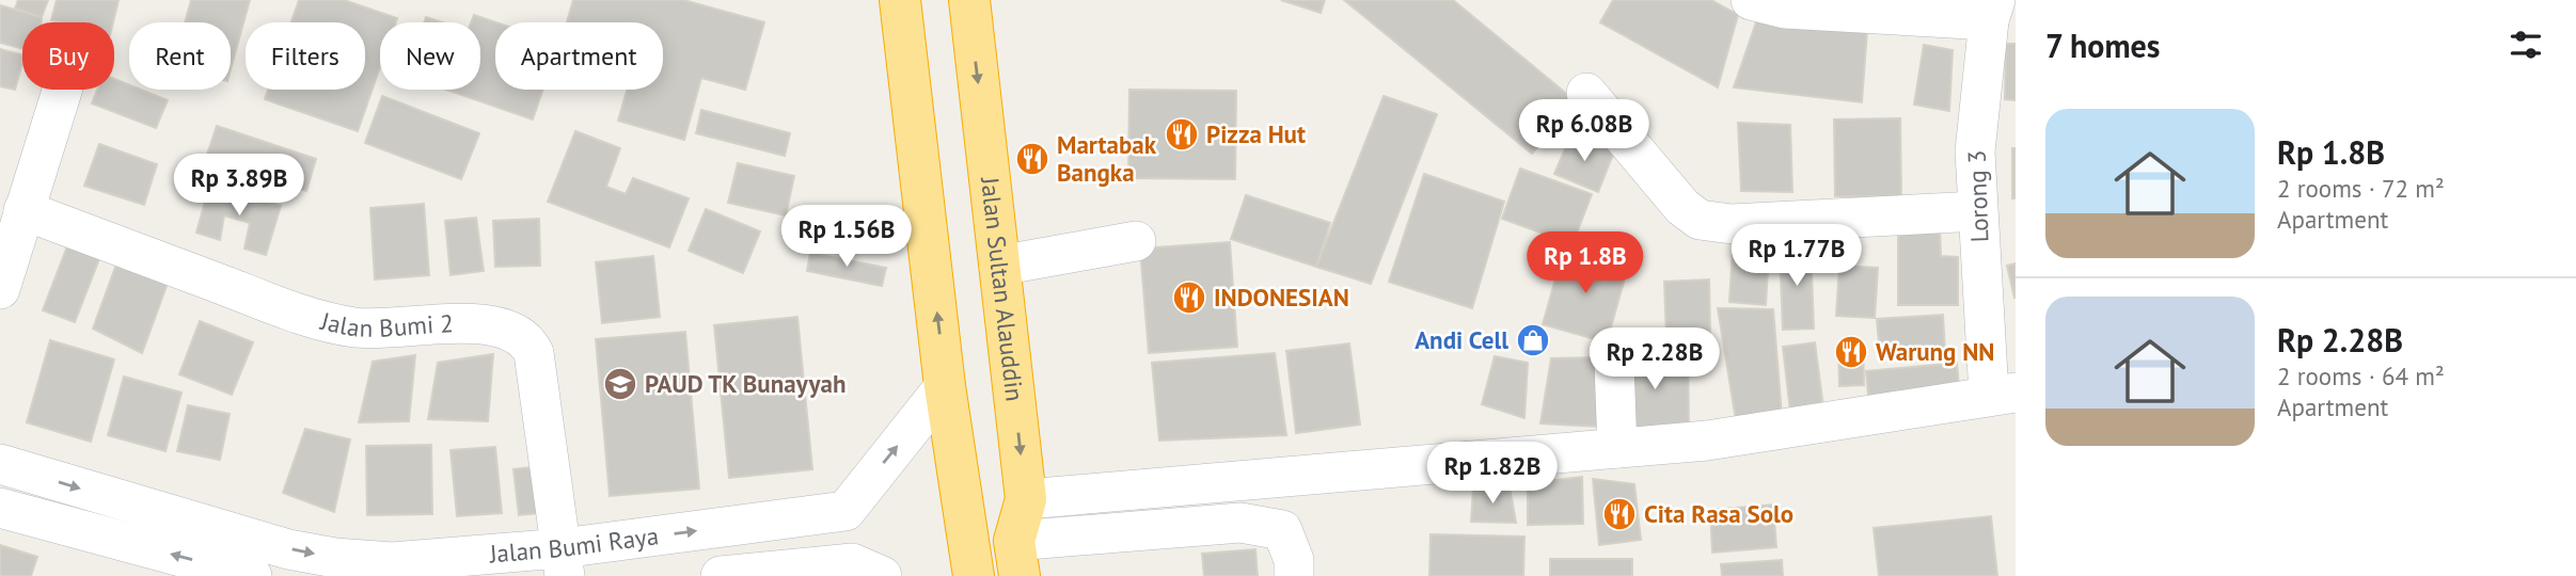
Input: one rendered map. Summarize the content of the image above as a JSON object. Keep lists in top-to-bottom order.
{
  "streets": {
    "highway": ["Jalan Sultan Alauddin"],
    "street": ["Lorong 3", "Jalan Bumi 2", "Jalan Bumi Raya"]
  },
  "crossings": [
    ["Jalan Bumi 2", "Jalan Bumi Raya"]
  ],
  "places": {
    "restaurant": [
      "Pizza Hut",
      "Martabak Bangka",
      "INDONESIAN",
      "Warung NN",
      "Cita Rasa Solo"
    ],
    "shop": ["Andi Cell"],
    "school or university": ["PAUD TK Bunayyah"]
  },
  "page": {
    "heading": "7 homes",
    "chip": [
      "Buy",
      "Rent",
      "Filters",
      "New",
      "Apartment"
    ],
    "list": [
      {
        "name": "Rp 1.8B",
        "note": "2 rooms · 72 m² · Apartment"
      },
      {
        "name": "Rp 2.28B",
        "note": "2 rooms · 64 m² · Apartment"
      }
    ],
    "price": [
      "Rp 6.08B",
      "Rp 3.89B",
      "Rp 1.56B",
      "Rp 1.77B",
      "Rp 1.8B",
      "Rp 2.28B",
      "Rp 1.82B"
    ]
  }
}
